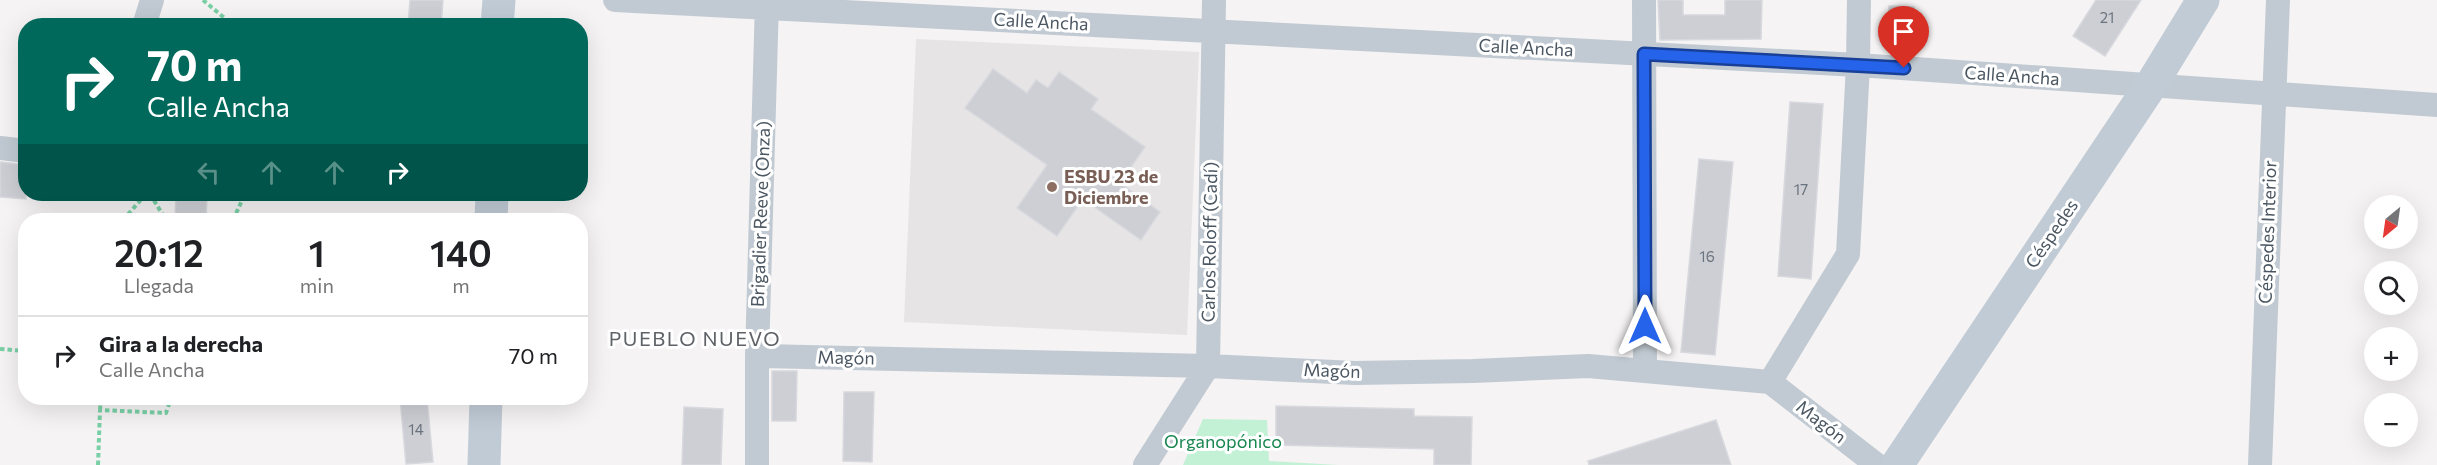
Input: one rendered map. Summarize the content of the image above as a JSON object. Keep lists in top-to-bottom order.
{
  "streets": {
    "street": [
      "Calle Ancha",
      "Brigadier Reeve (Onza)",
      "Céspedes Interior",
      "Céspedes",
      "Carlos Roloff (Cadí)",
      "Magón"
    ]
  },
  "crossings": [
    ["Calle Ancha", "Brigadier Reeve (Onza)"],
    ["Calle Ancha", "Céspedes Interior"],
    ["Calle Ancha", "Céspedes"],
    ["Calle Ancha", "Carlos Roloff (Cadí)"],
    ["Brigadier Reeve (Onza)", "Magón"],
    ["Carlos Roloff (Cadí)", "Magón"]
  ],
  "districts": ["PUEBLO NUEVO"],
  "parks": ["Organopónico"],
  "places": ["ESBU 23 de Diciembre"],
  "house_numbers": [
    "21",
    "17",
    "16",
    "14"
  ],
  "north": "bottom left",
  "page": {
    "turn": ["70 m", "Calle Ancha"],
    "map_buttons": ["+", "−"],
    "eta": [
      "20:12",
      "Llegada",
      "1",
      "min",
      "140",
      "m"
    ],
    "list": [
      {
        "name": "Gira a la derecha",
        "note": "Calle Ancha",
        "value": "70 m"
      }
    ]
  }
}
